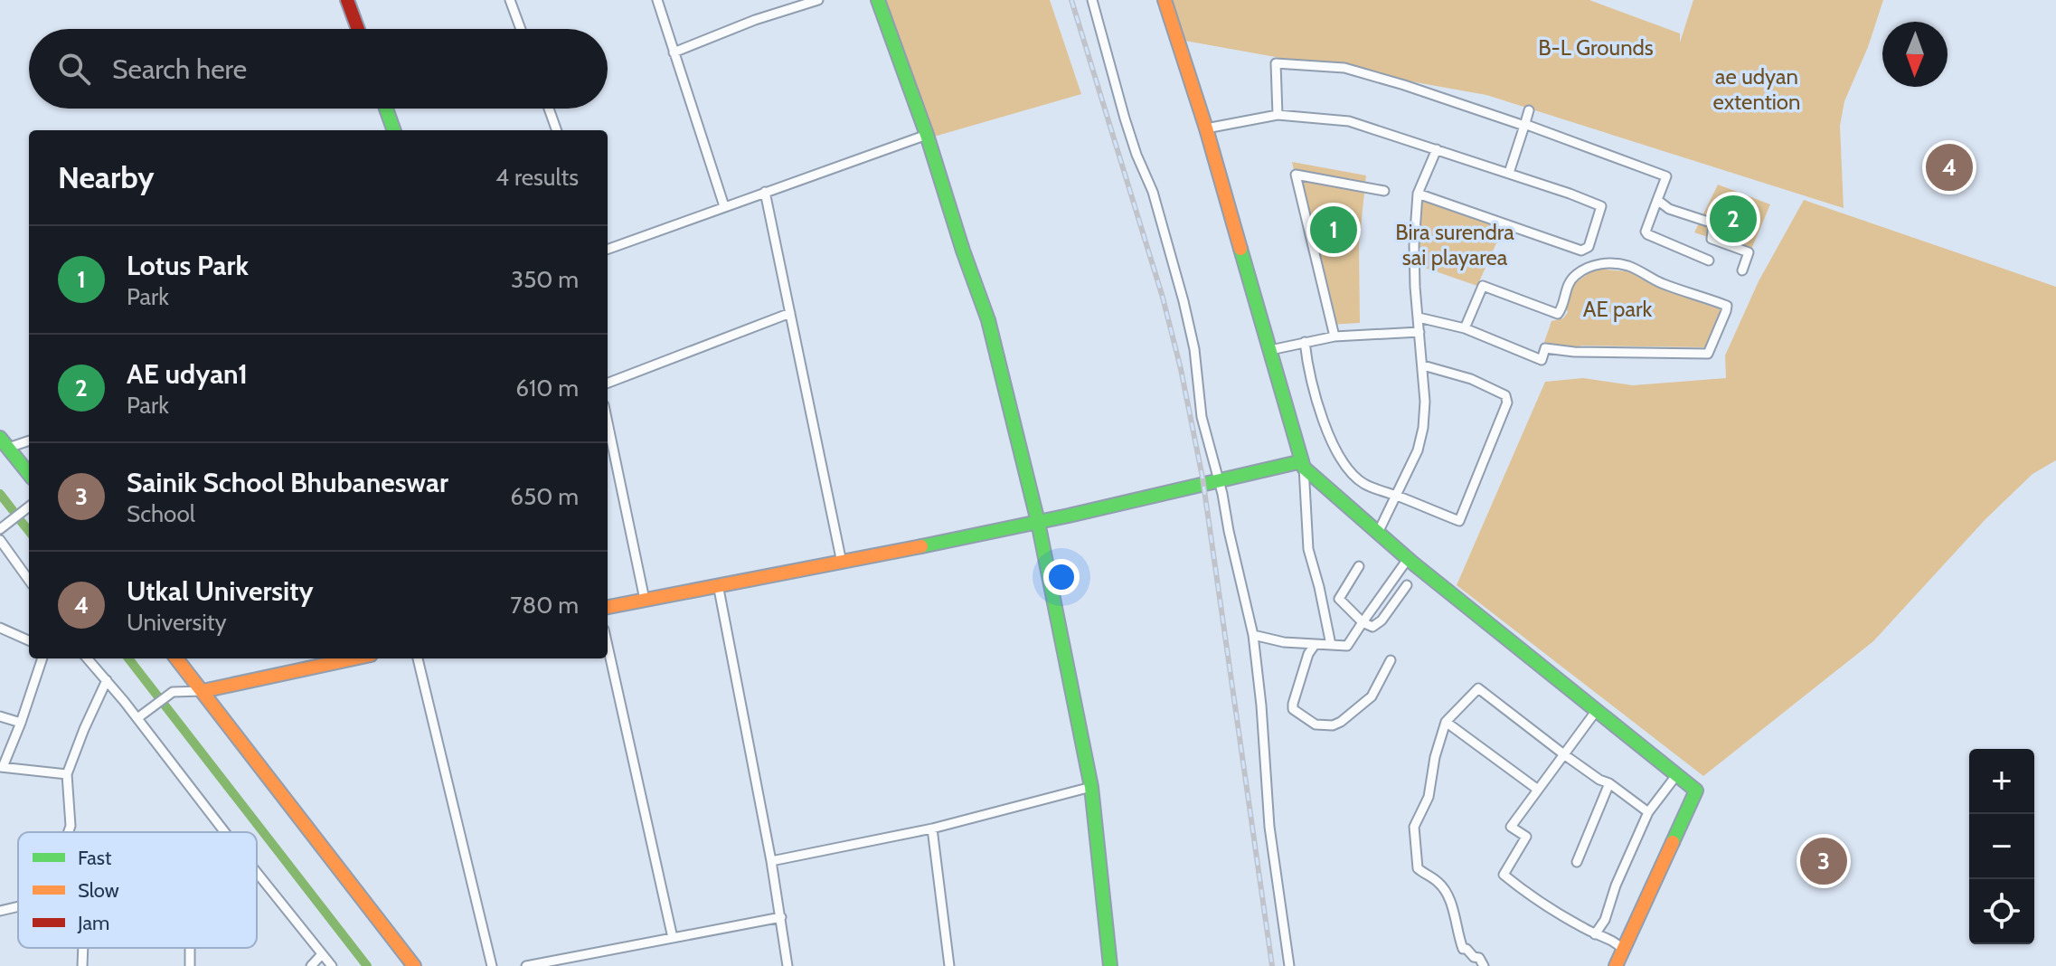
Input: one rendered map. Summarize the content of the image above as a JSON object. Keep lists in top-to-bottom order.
{
  "parks": [
    "B-L Grounds",
    "ae udyan extention",
    "Bira surendra sai playarea",
    "AE park"
  ],
  "legend": ["Fast", "Slow", "Jam"],
  "north": "bottom",
  "page": {
    "search": "Search here",
    "heading": ["Nearby", "4 results"],
    "pins": [
      "4",
      "2",
      "1",
      "3"
    ],
    "list": [
      {
        "mark": "1",
        "name": "Lotus Park",
        "note": "Park",
        "value": "350 m"
      },
      {
        "mark": "2",
        "name": "AE udyan1",
        "note": "Park",
        "value": "610 m"
      },
      {
        "mark": "3",
        "name": "Sainik School Bhubaneswar",
        "note": "School",
        "value": "650 m"
      },
      {
        "mark": "4",
        "name": "Utkal University",
        "note": "University",
        "value": "780 m"
      }
    ],
    "map_buttons": ["+", "−"]
  }
}
